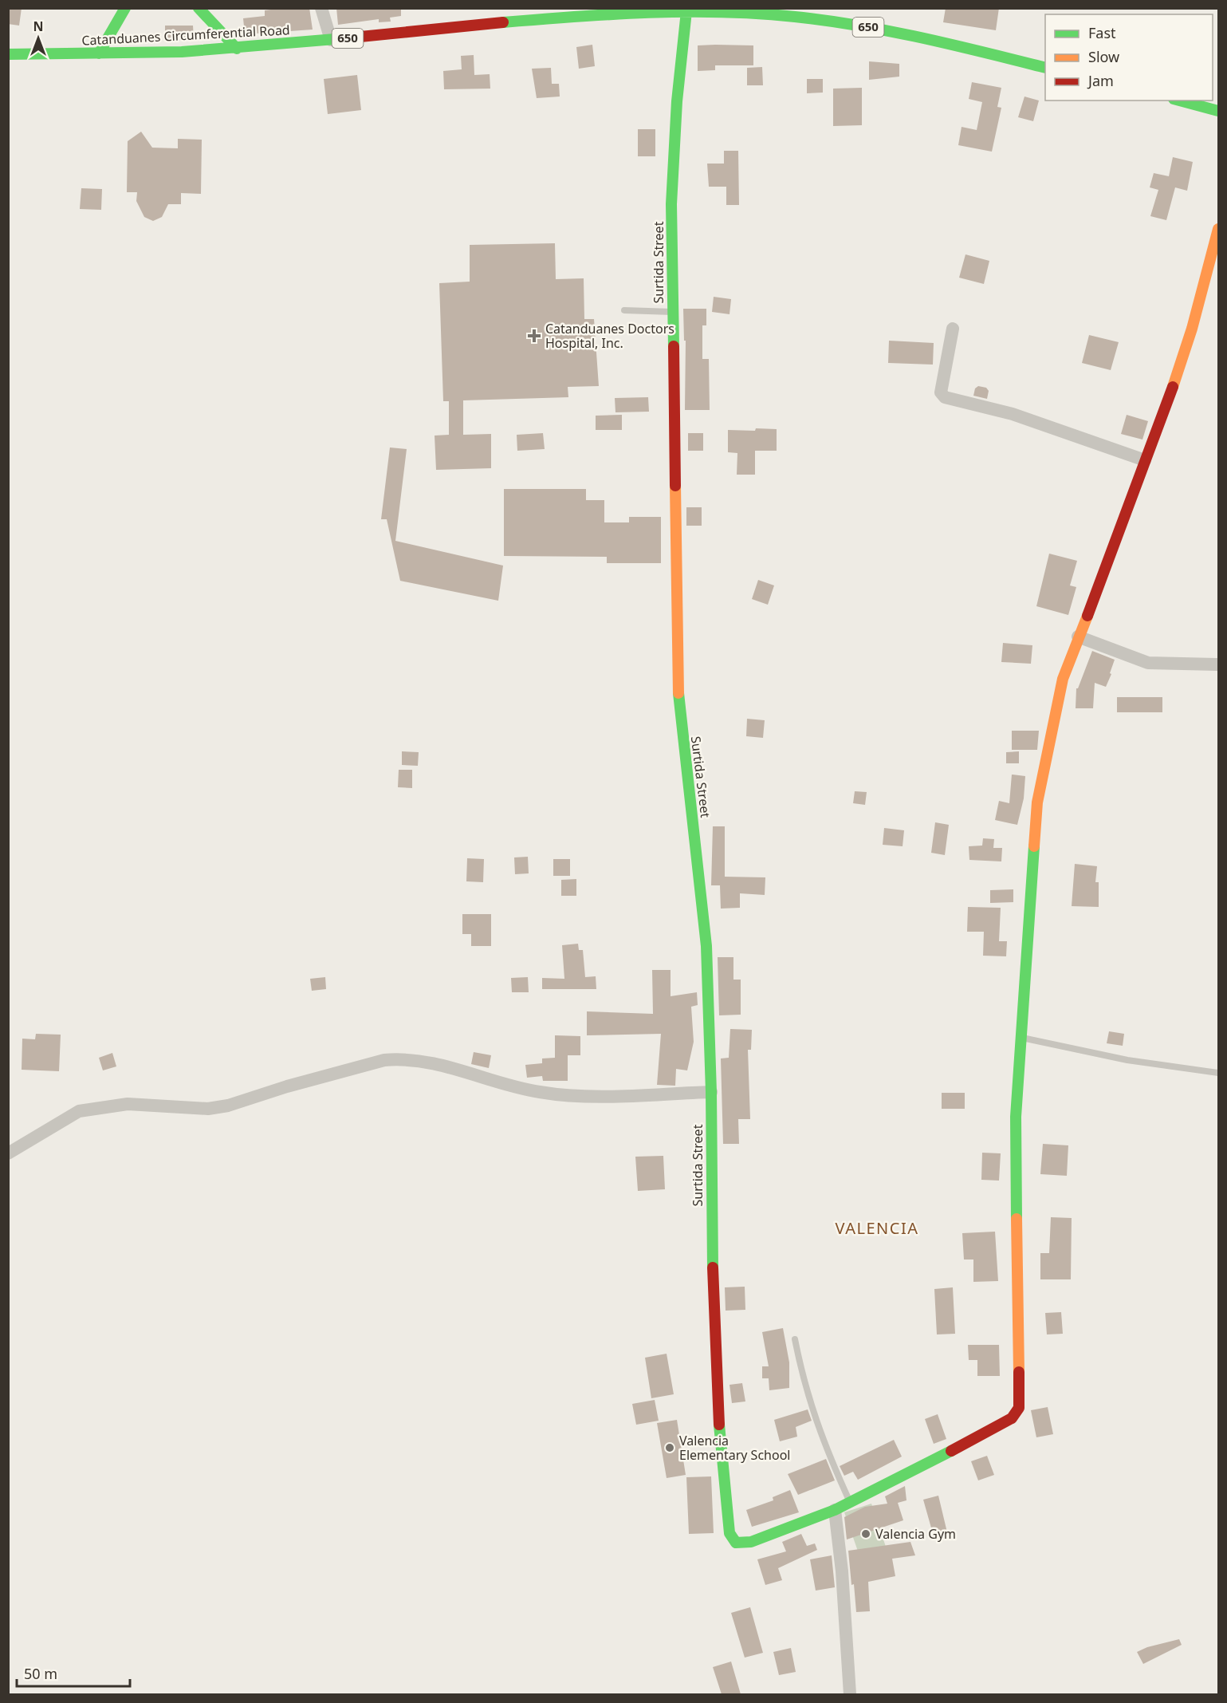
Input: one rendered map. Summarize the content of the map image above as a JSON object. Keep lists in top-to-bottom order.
{
  "streets": {
    "street": ["650", "Catanduanes Circumferential Road", "Surtida Street"]
  },
  "crossings": [
    ["Catanduanes Circumferential Road", "Surtida Street"]
  ],
  "districts": ["VALENCIA"],
  "places": {
    "health": ["Catanduanes Doctors Hospital, Inc."],
    "other": ["Valencia Elementary School", "Valencia Gym"]
  },
  "legend": ["Fast", "Slow", "Jam"],
  "scale_bar": "50 m",
  "north": "top"
}
